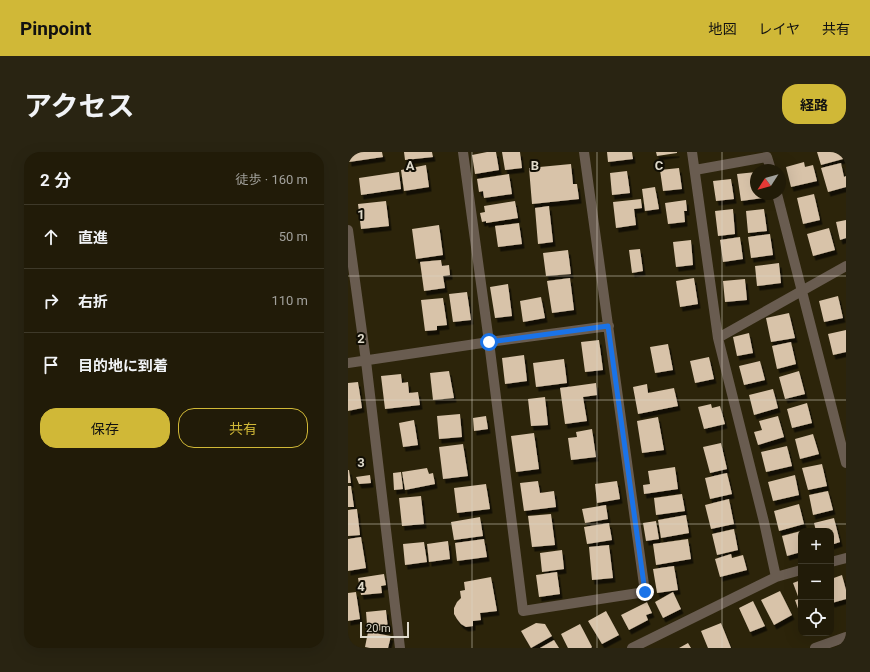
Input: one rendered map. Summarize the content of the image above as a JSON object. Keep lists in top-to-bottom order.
{
  "scale_bar": "20 m",
  "north": "bottom left",
  "page": {
    "header": "Pinpoint",
    "nav": ["地図", "レイヤ", "共有"],
    "title": "アクセス",
    "buttons": [
      "経路",
      ["保存", "共有"]
    ],
    "heading": ["2 分", "徒歩 · 160 m"],
    "list": [
      ["直進", "50 m"],
      ["右折", "110 m"],
      "目的地に到着"
    ],
    "map_buttons": ["+", "−"],
    "scale": "20 m"
  },
  "grid": {
    "columns": ["A", "B", "C"],
    "rows": [
      "1",
      "2",
      "3",
      "4"
    ]
  }
}
